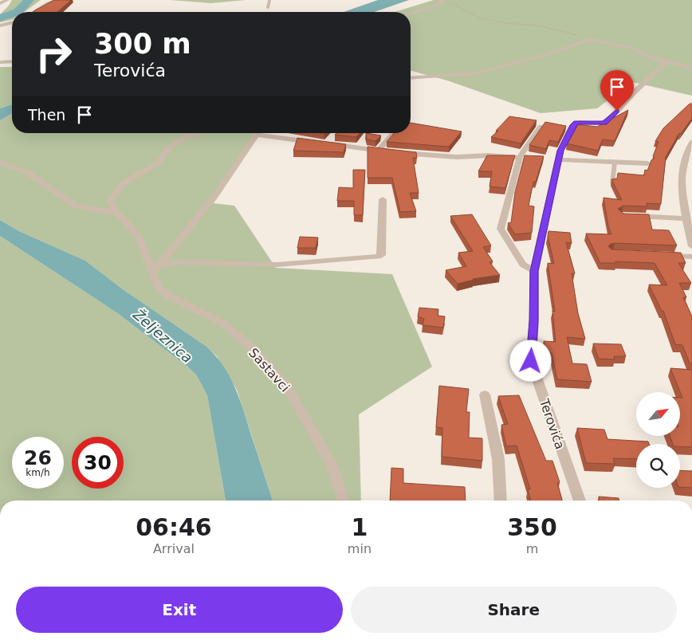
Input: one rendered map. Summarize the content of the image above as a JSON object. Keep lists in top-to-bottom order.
{
  "streets": {
    "street": ["Sastavci", "Terovića"]
  },
  "water": ["Željeznica"],
  "north": "top right",
  "page": {
    "turn": ["300 m", "Terovića"],
    "then": "Then",
    "speed": "26 km/h",
    "limit": "30",
    "eta": [
      "06:46",
      "Arrival",
      "1",
      "min",
      "350",
      "m"
    ],
    "buttons": ["Exit", "Share"]
  }
}
